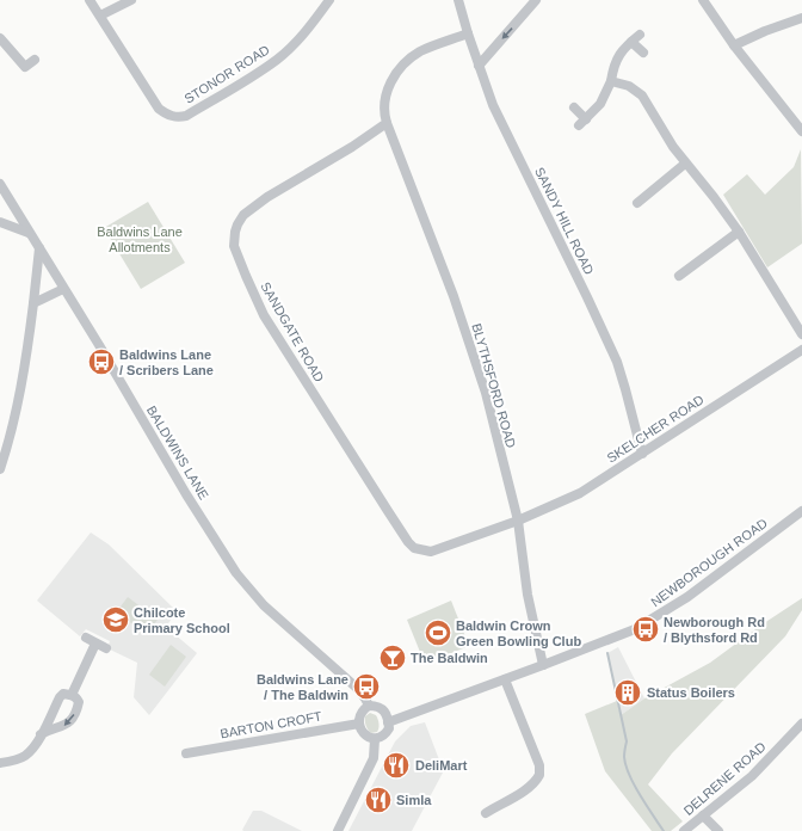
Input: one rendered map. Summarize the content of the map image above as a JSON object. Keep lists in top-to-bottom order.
{
  "streets": {
    "street": [
      "STONOR ROAD",
      "SANDY HILL ROAD",
      "SANDGATE ROAD",
      "BLYTHSFORD ROAD",
      "SKELCHER ROAD",
      "BALDWINS LANE",
      "NEWBOROUGH ROAD",
      "BARTON CROFT",
      "DELRENE ROAD"
    ]
  },
  "crossings": [
    ["SANDY HILL ROAD", "SKELCHER ROAD"],
    ["SANDGATE ROAD", "BLYTHSFORD ROAD"],
    ["SANDGATE ROAD", "SKELCHER ROAD"],
    ["BLYTHSFORD ROAD", "SKELCHER ROAD"],
    ["BLYTHSFORD ROAD", "NEWBOROUGH ROAD"],
    ["BALDWINS LANE", "NEWBOROUGH ROAD"],
    ["BALDWINS LANE", "BARTON CROFT"],
    ["NEWBOROUGH ROAD", "BARTON CROFT"]
  ],
  "parks": ["Baldwins Lane Allotments"],
  "places": {
    "bus stop": ["Baldwins Lane / Scribers Lane", "Newborough Rd / Blythsford Rd", "Baldwins Lane / The Baldwin"],
    "school or university": ["Chilcote Primary School"],
    "sports": ["Baldwin Crown Green Bowling Club"],
    "bar": ["The Baldwin"],
    "building": ["Status Boilers"],
    "restaurant": ["DeliMart", "Simla"]
  }
}
